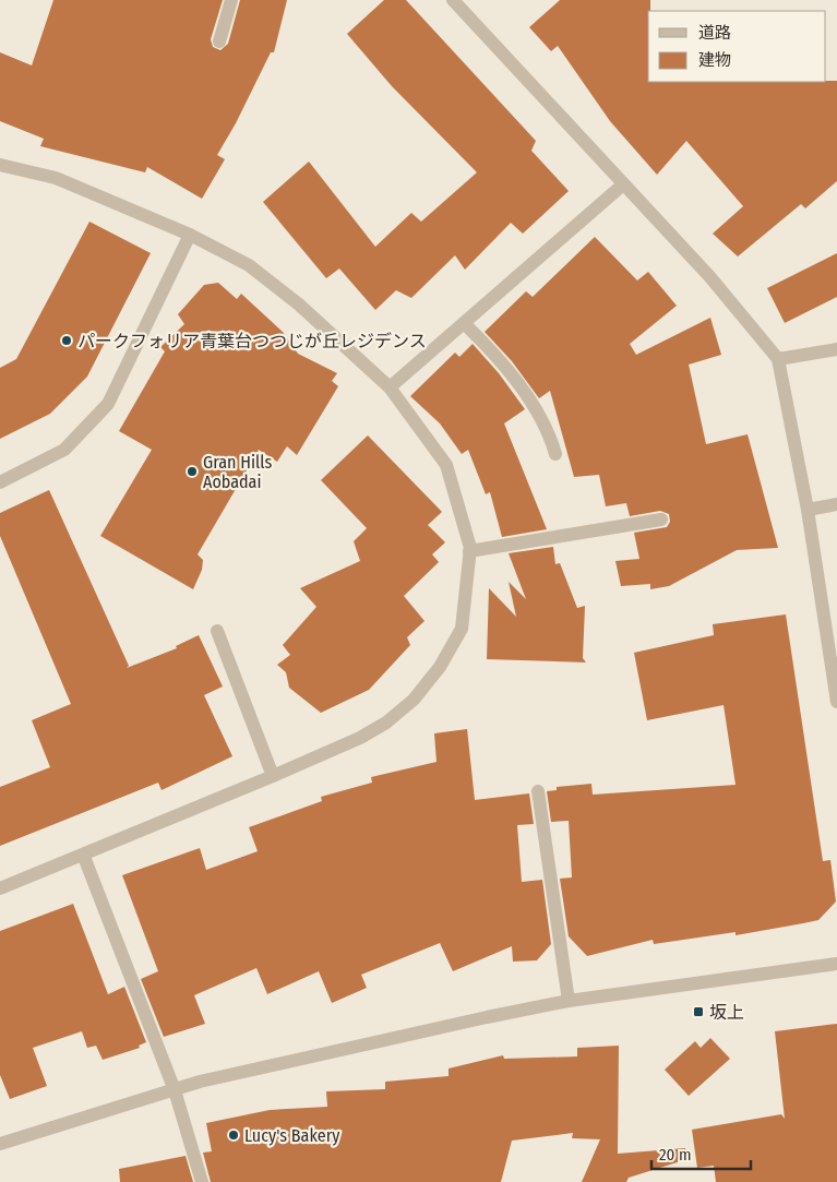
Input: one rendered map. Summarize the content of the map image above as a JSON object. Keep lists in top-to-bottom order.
{
  "places": {
    "other": ["パークフォリア青葉台つつじが丘レジデンス", "Gran Hills Aobadai", "Lucy's Bakery"],
    "transit": ["坂上"]
  },
  "legend": ["道路", "建物"],
  "scale_bar": "20 m"
}
